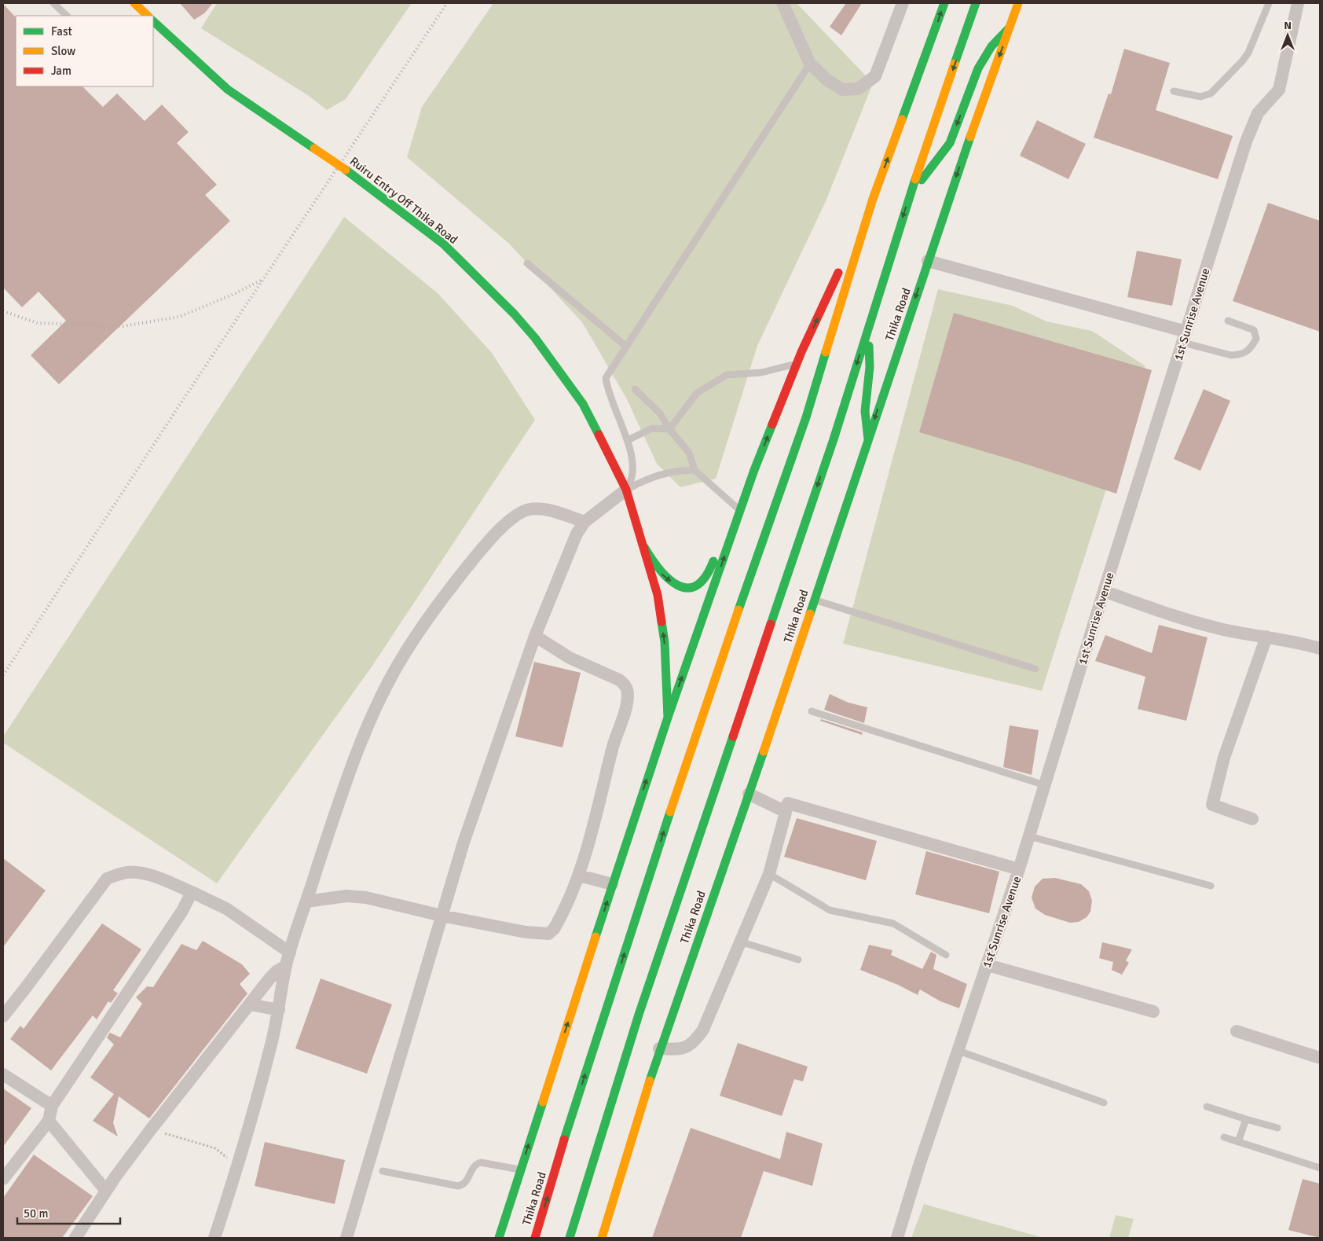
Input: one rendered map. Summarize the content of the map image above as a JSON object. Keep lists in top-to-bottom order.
{
  "streets": {
    "main road": ["Ruiru Entry Off Thika Road", "Thika Road"],
    "street": ["1st Sunrise Avenue"]
  },
  "legend": ["Fast", "Slow", "Jam"],
  "scale_bar": "50 m",
  "north": "top"
}
